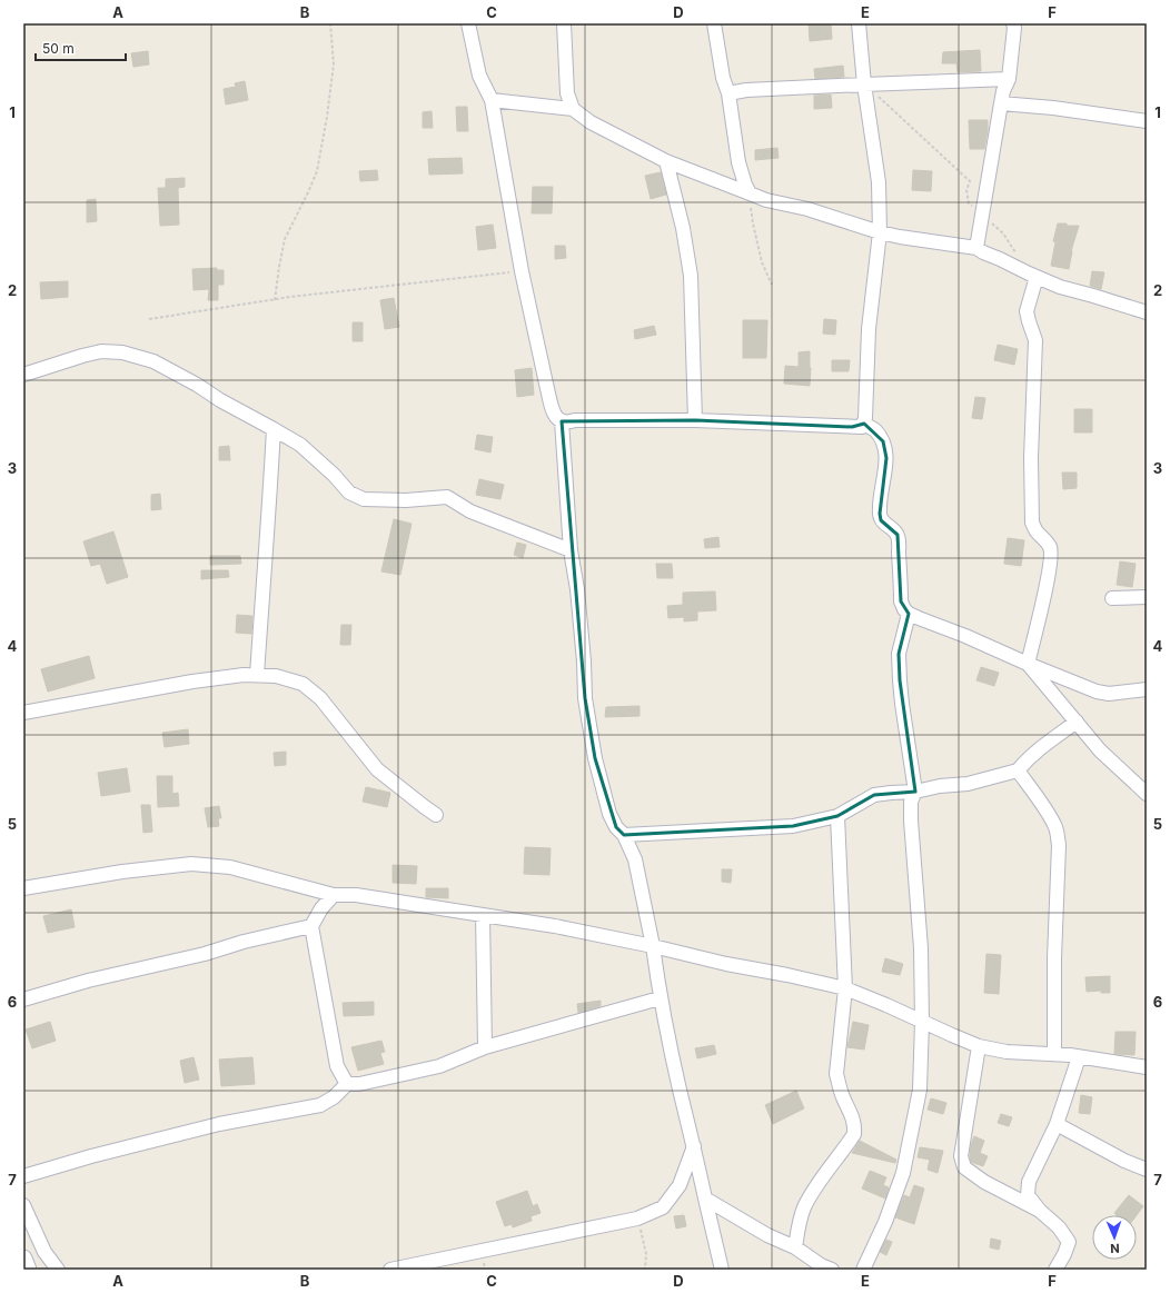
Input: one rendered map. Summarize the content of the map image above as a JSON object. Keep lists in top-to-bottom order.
{
  "scale_bar": "50 m",
  "north": "bottom",
  "grid": {
    "columns": [
      "A",
      "B",
      "C",
      "D",
      "E",
      "F"
    ],
    "rows": [
      "1",
      "2",
      "3",
      "4",
      "5",
      "6",
      "7"
    ]
  }
}
